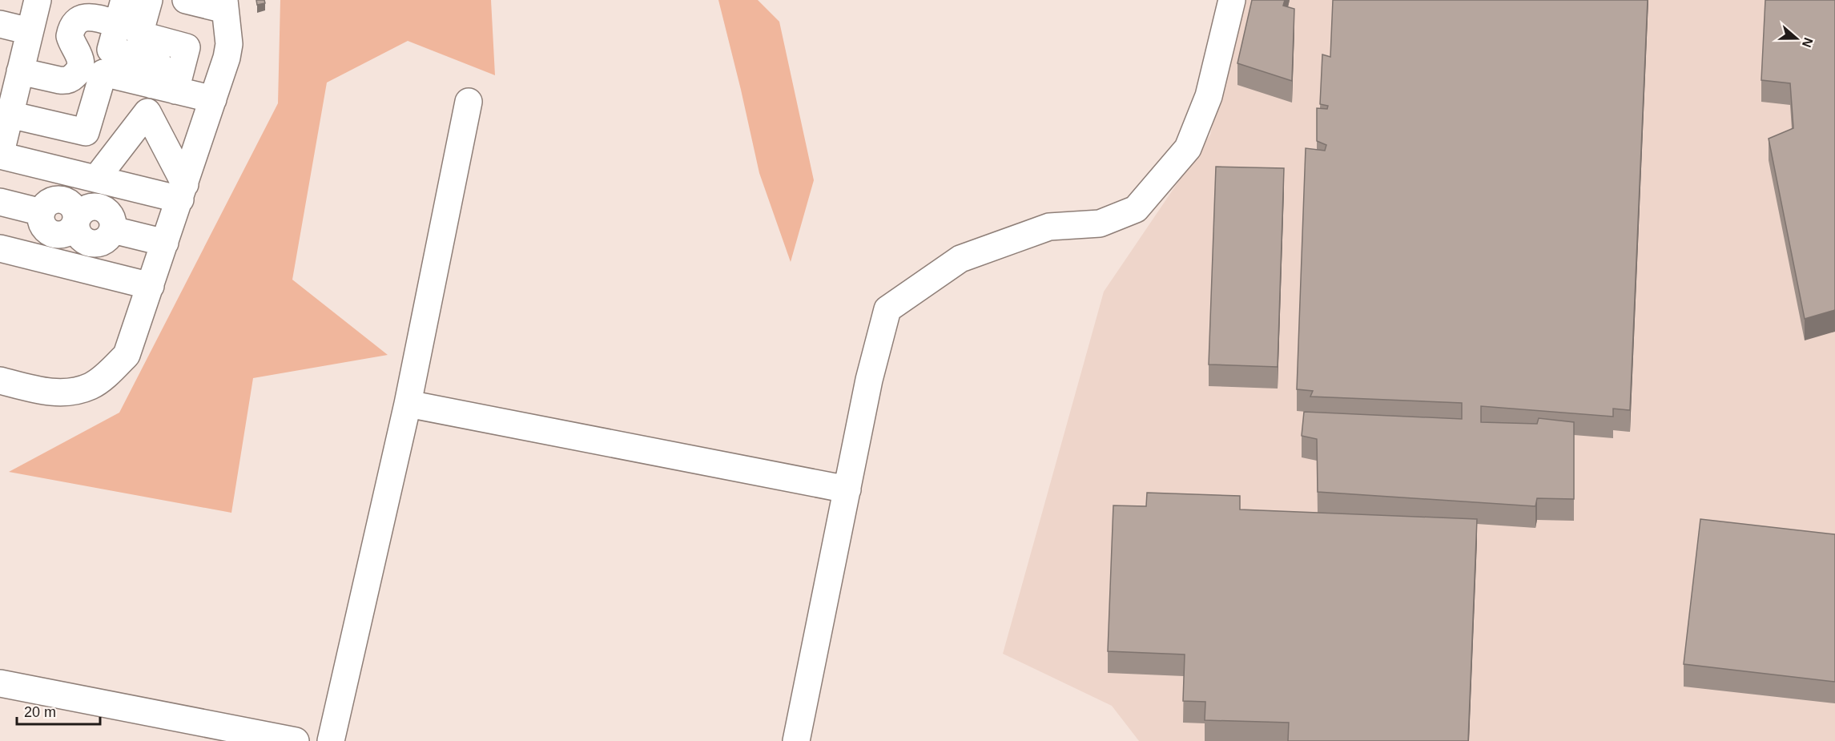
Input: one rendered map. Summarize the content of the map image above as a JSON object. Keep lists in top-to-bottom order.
{
  "scale_bar": "20 m",
  "north": "right"
}
